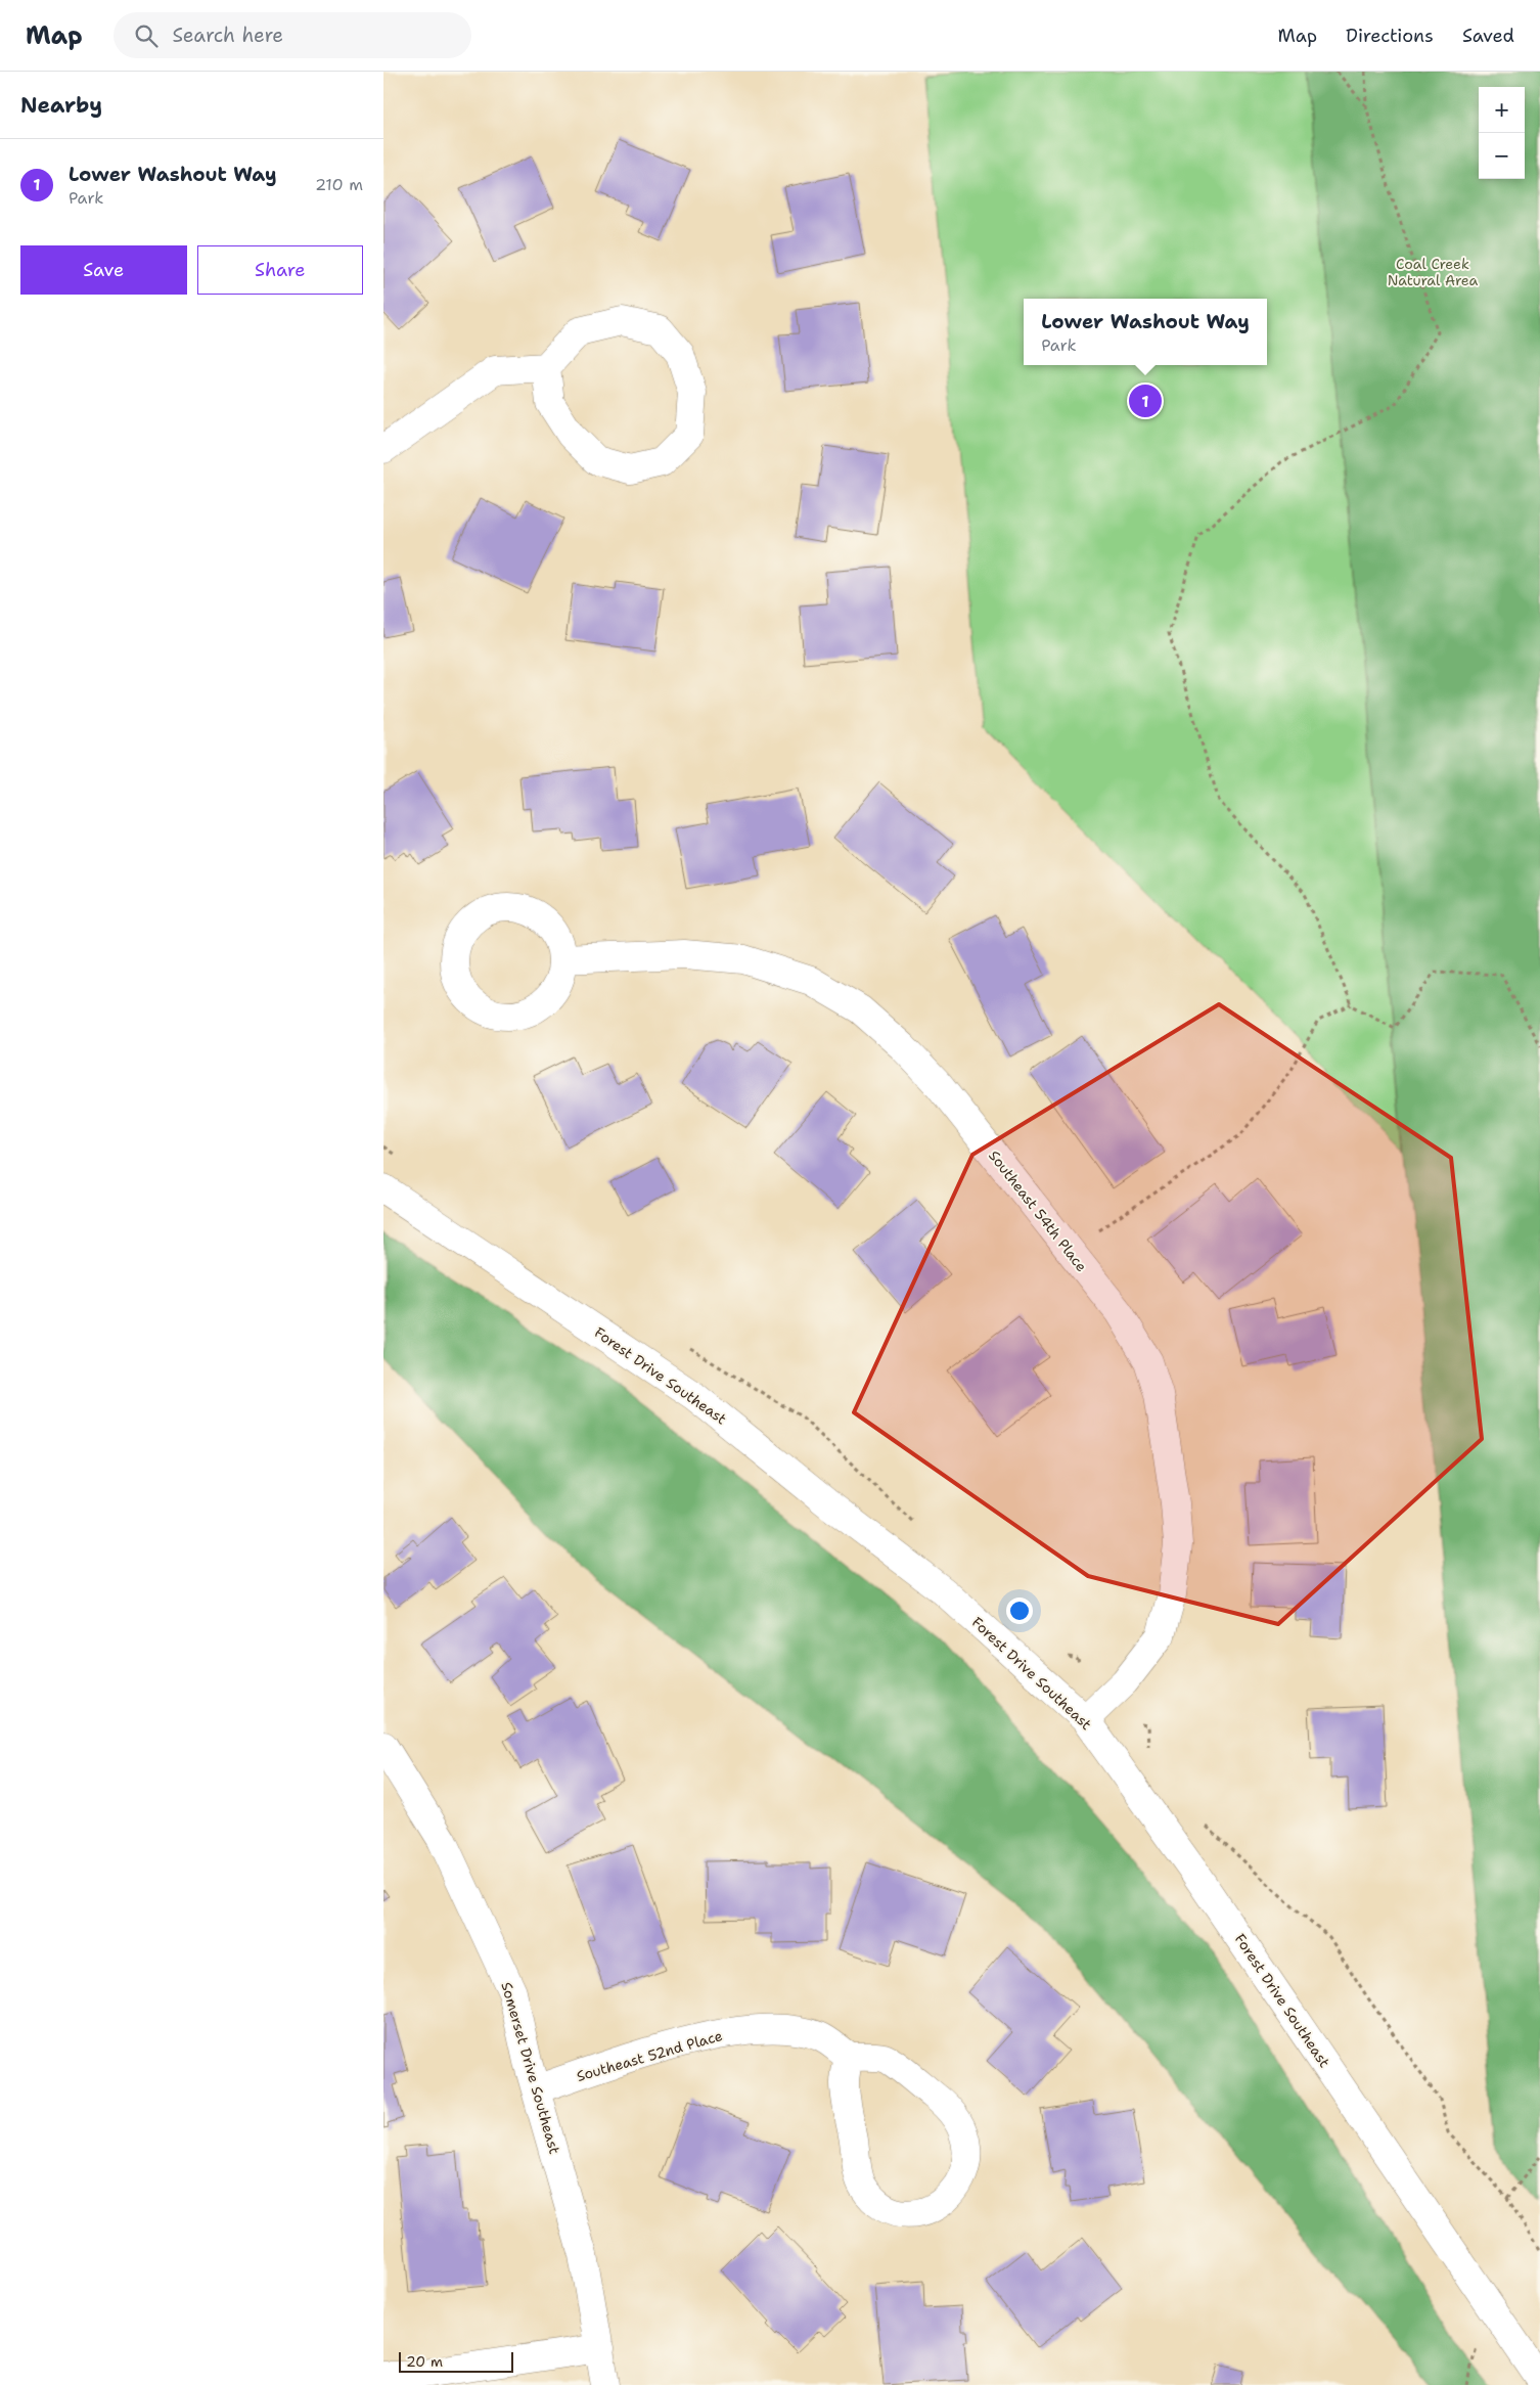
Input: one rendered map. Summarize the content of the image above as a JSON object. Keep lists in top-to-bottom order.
{
  "streets": {
    "street": [
      "Southeast 54th Place",
      "Forest Drive Southeast",
      "Southeast 52nd Place",
      "Somerset Drive Southeast"
    ]
  },
  "crossings": [
    ["Southeast 54th Place", "Forest Drive Southeast"],
    ["Southeast 52nd Place", "Somerset Drive Southeast"]
  ],
  "parks": ["Coal Creek Natural Area"],
  "scale_bar": "20 m",
  "page": {
    "header": "Map",
    "search": "Search here",
    "nav": ["Map", "Directions", "Saved"],
    "heading": "Nearby",
    "map_buttons": ["+", "−"],
    "list": [
      {
        "mark": "1",
        "name": "Lower Washout Way",
        "note": "Park",
        "value": "210 m"
      }
    ],
    "buttons": ["Save", "Share"],
    "popup": ["Lower Washout Way", "Park"],
    "pins": "1",
    "scale": "20 m"
  }
}
